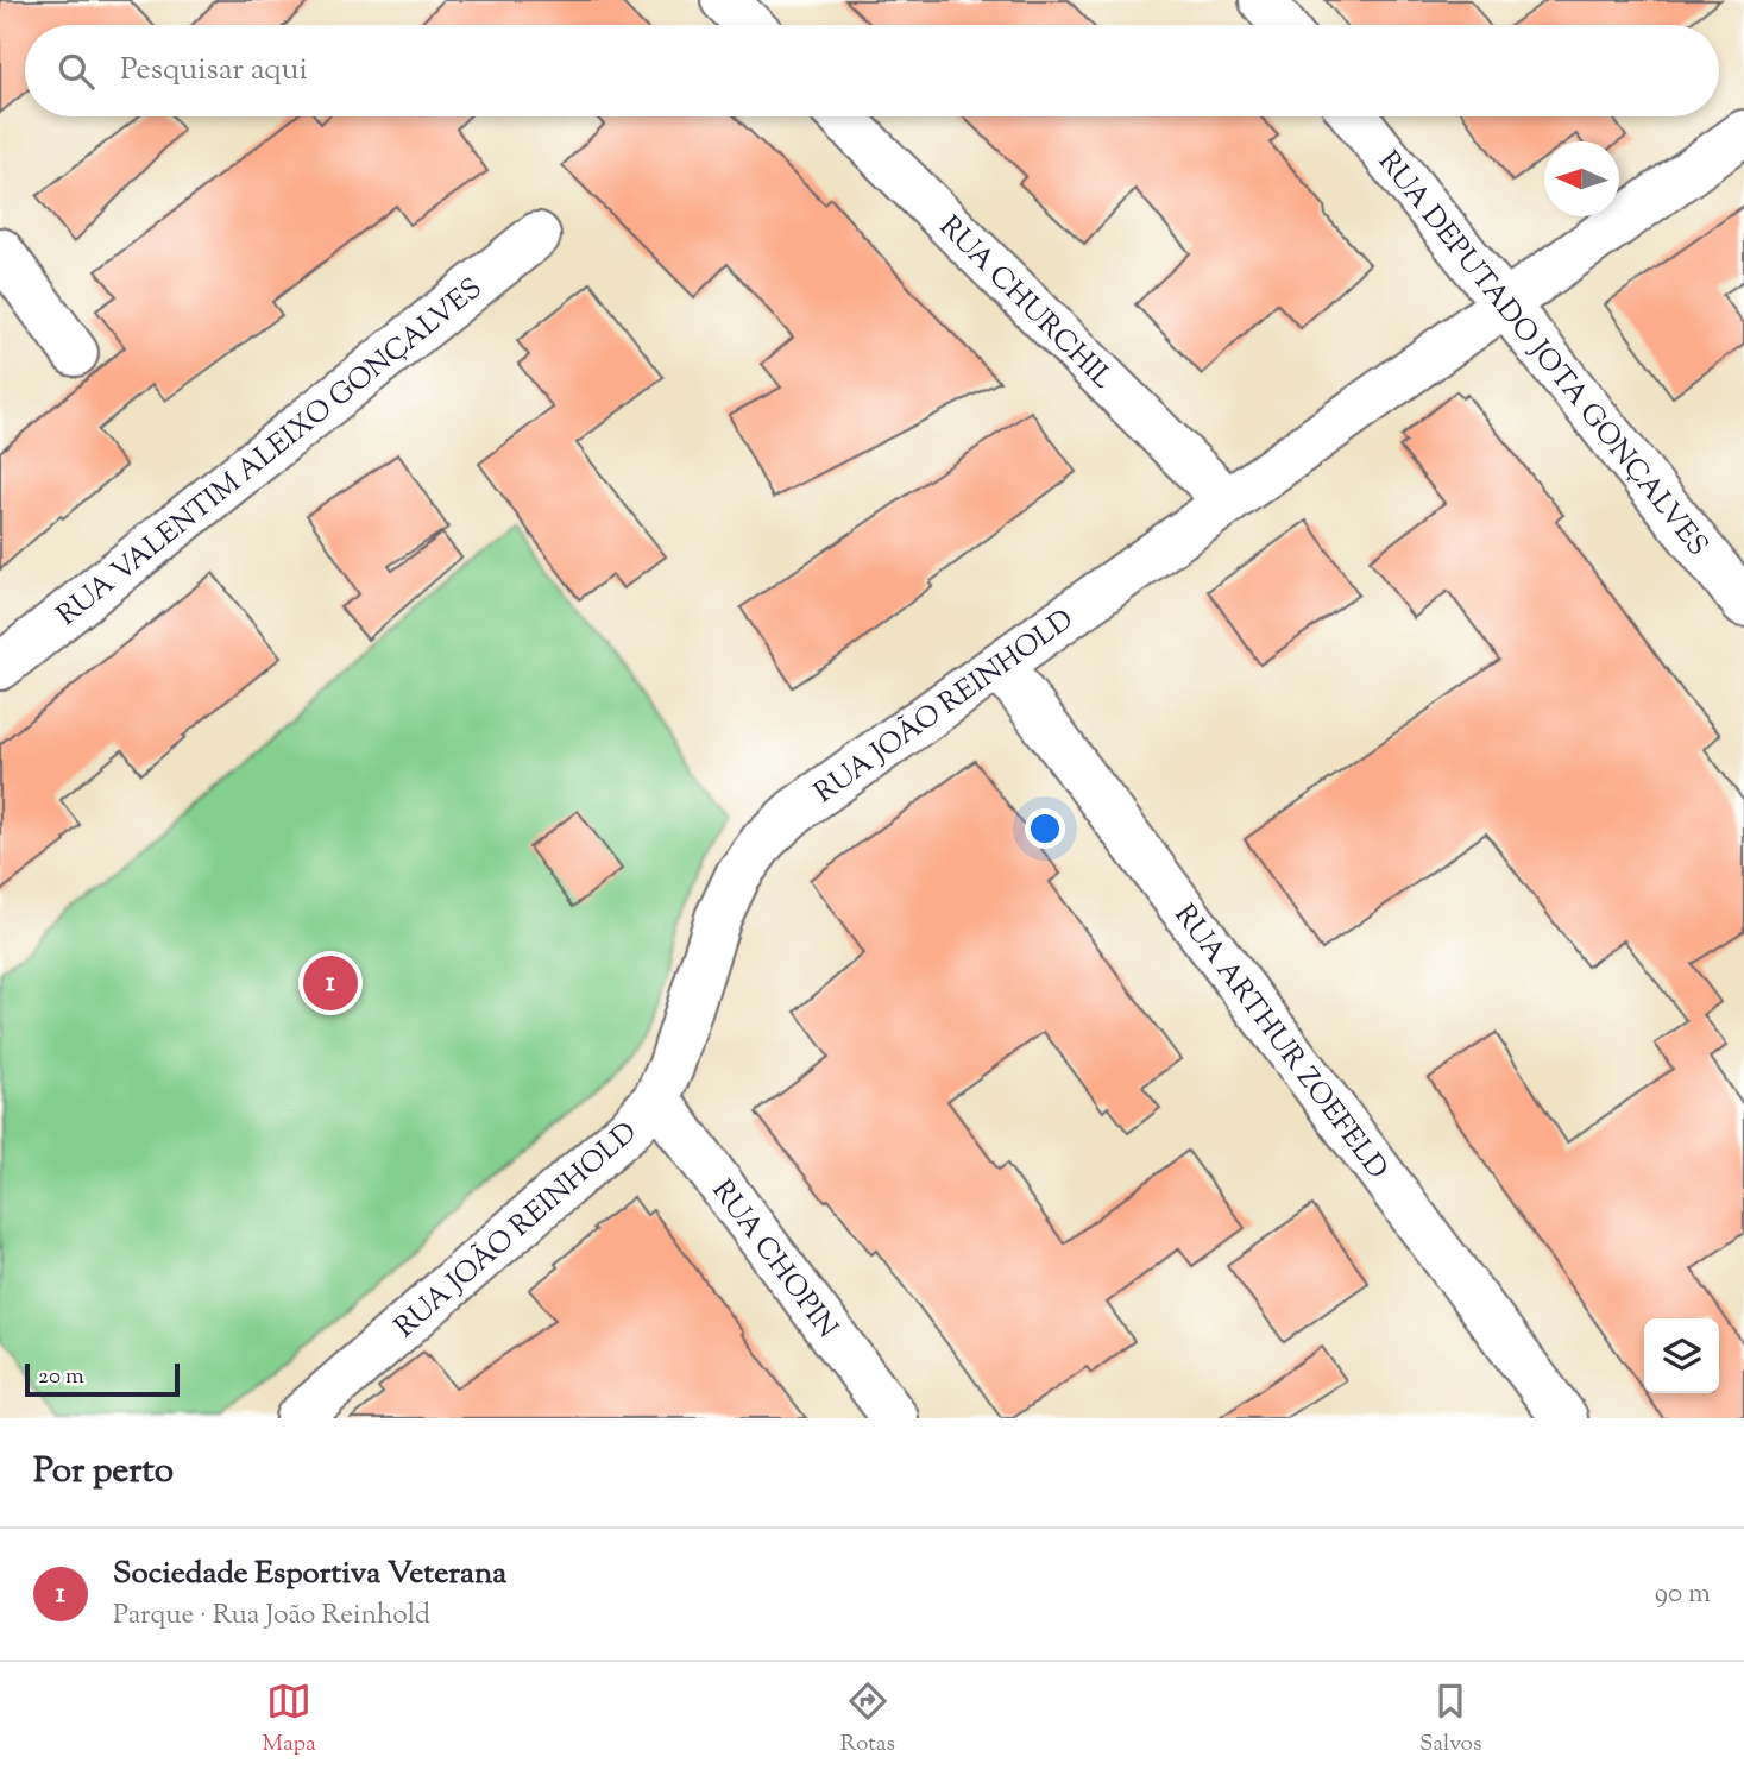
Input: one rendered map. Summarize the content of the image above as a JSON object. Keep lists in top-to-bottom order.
{
  "streets": {
    "street": [
      "RUA CHURCHIL",
      "RUA DEPUTADO JOTA GONÇALVES",
      "RUA VALENTIM ALEIXO GONÇALVES",
      "RUA JOÃO REINHOLD",
      "RUA ARTHUR ZOEFELD",
      "RUA CHOPIN"
    ]
  },
  "crossings": [
    ["RUA CHURCHIL", "RUA JOÃO REINHOLD"],
    ["RUA DEPUTADO JOTA GONÇALVES", "RUA JOÃO REINHOLD"],
    ["RUA JOÃO REINHOLD", "RUA ARTHUR ZOEFELD"],
    ["RUA JOÃO REINHOLD", "RUA CHOPIN"]
  ],
  "scale_bar": "20 m",
  "north": "left",
  "page": {
    "search": "Pesquisar aqui",
    "pins": "1",
    "scale": "20 m",
    "heading": "Por perto",
    "list": [
      {
        "mark": "1",
        "name": "Sociedade Esportiva Veterana",
        "note": "Parque · Rua João Reinhold",
        "value": "90 m"
      }
    ],
    "nav": ["Mapa", "Rotas", "Salvos"]
  }
}
